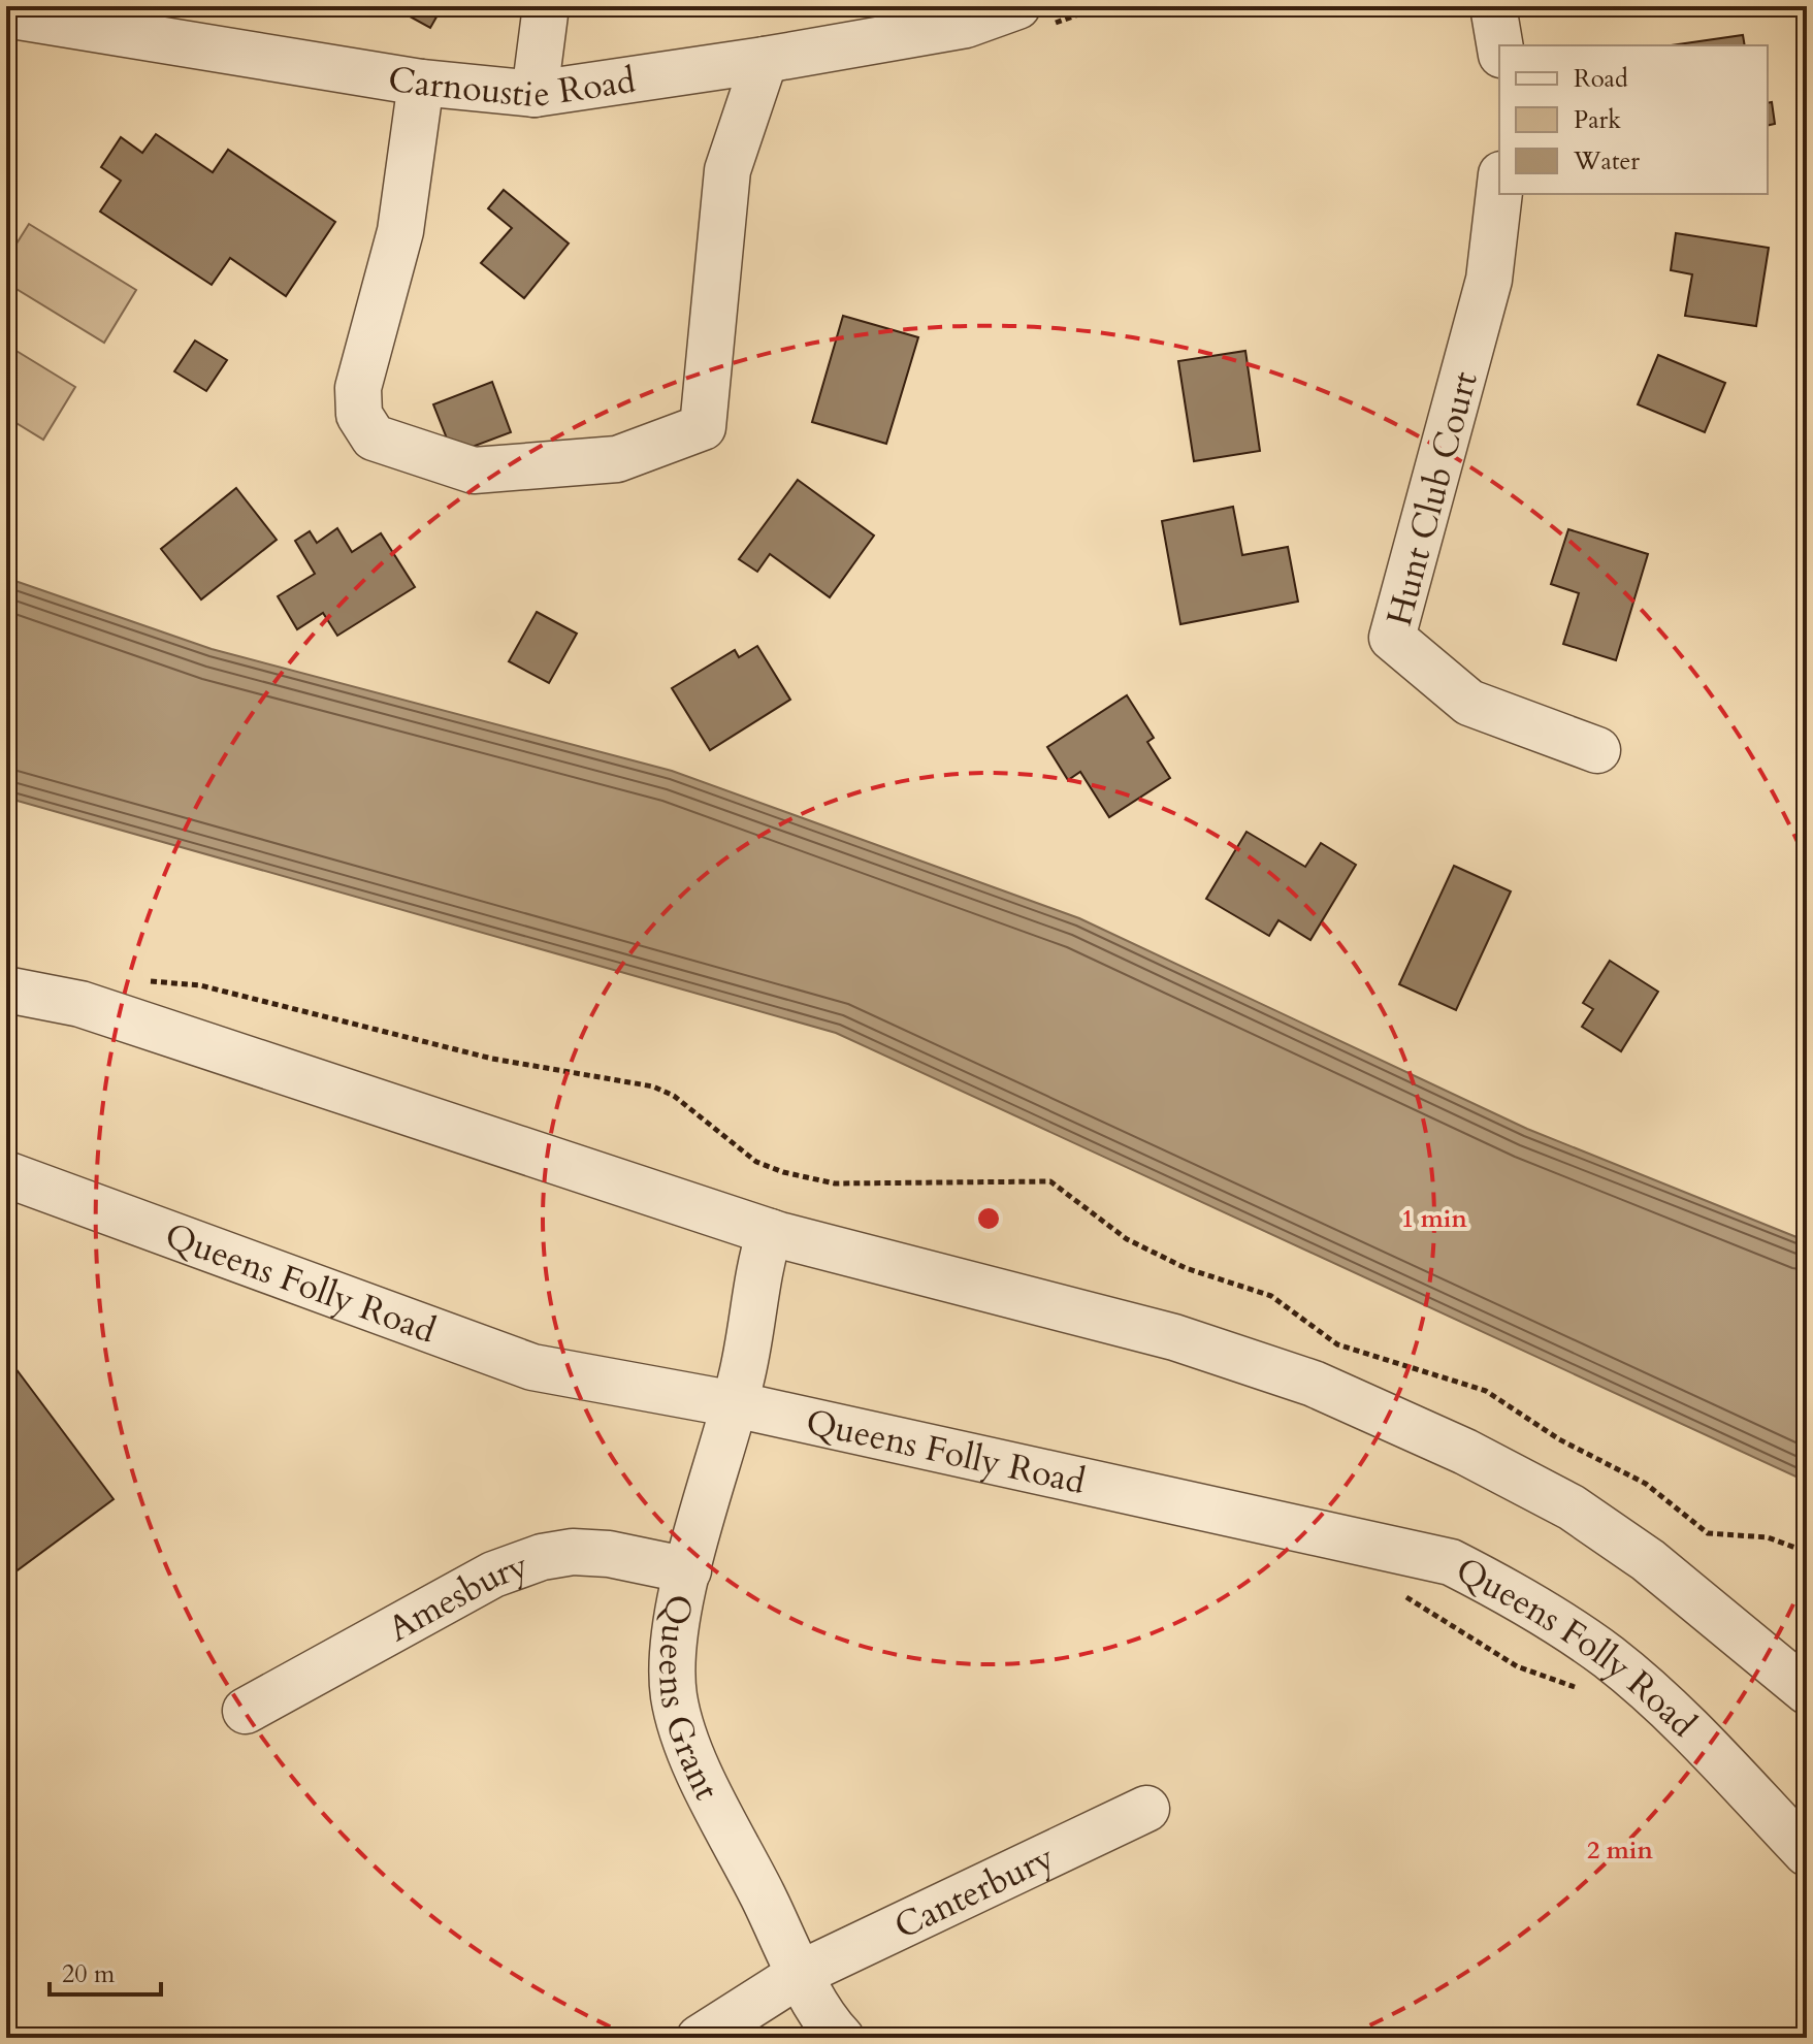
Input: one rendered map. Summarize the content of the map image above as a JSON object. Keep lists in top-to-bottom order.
{
  "streets": {
    "street": [
      "Carnoustie Road",
      "Hunt Club Court",
      "Queens Folly Road",
      "Amesbury",
      "Queens Grant",
      "Canterbury"
    ]
  },
  "crossings": [
    ["Queens Folly Road", "Queens Grant"],
    ["Amesbury", "Queens Grant"],
    ["Queens Grant", "Canterbury"]
  ],
  "legend": ["Road", "Park", "Water"],
  "scale_bar": "20 m",
  "rings": ["1 min", "2 min"]
}
